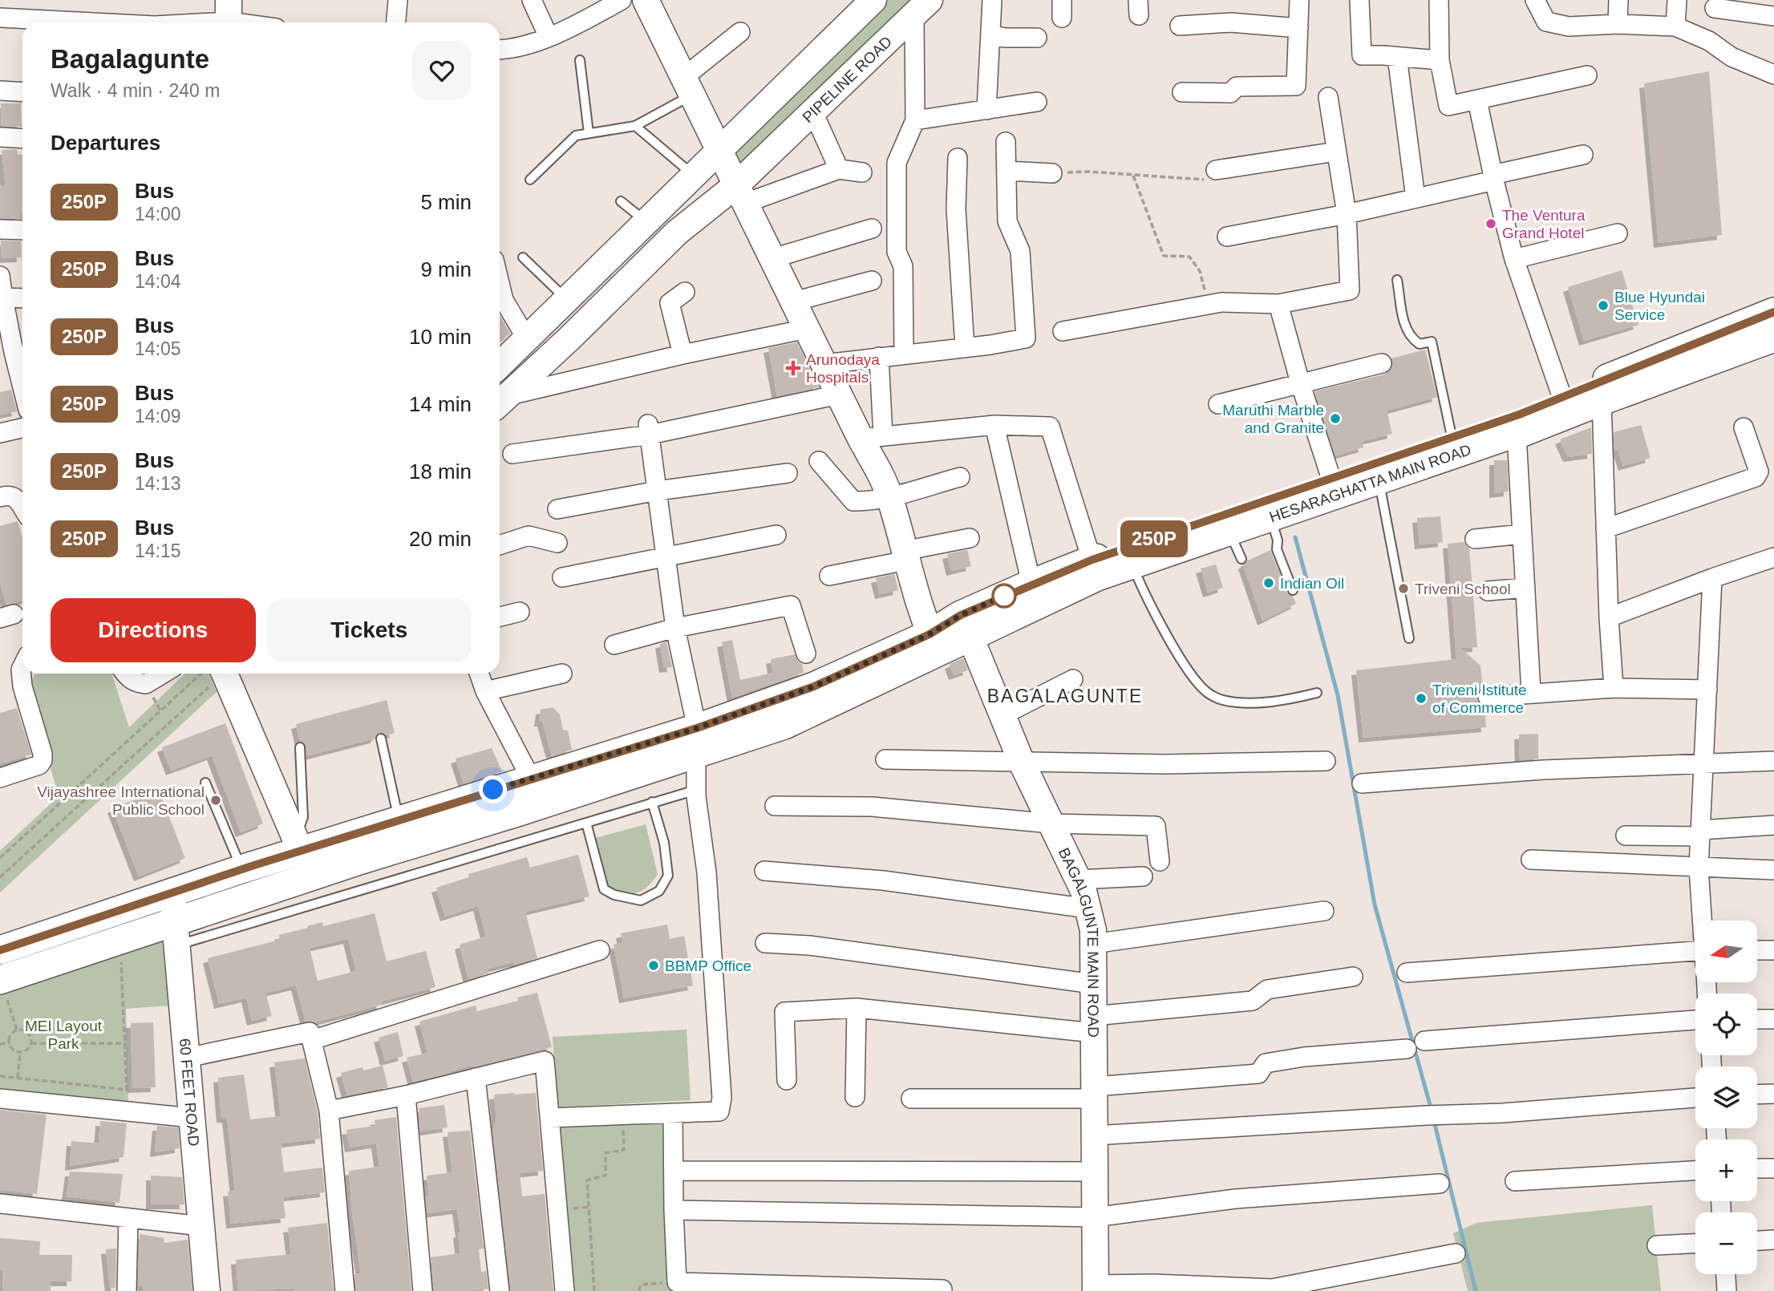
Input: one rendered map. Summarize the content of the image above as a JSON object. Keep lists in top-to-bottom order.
{
  "streets": {
    "main road": ["HESARAGHATTA MAIN ROAD"],
    "street": ["PIPELINE ROAD", "BAGALGUNTE MAIN ROAD", "60 FEET ROAD"]
  },
  "crossings": [
    ["HESARAGHATTA MAIN ROAD", "BAGALGUNTE MAIN ROAD"]
  ],
  "districts": ["BAGALAGUNTE"],
  "parks": ["MEI Layout Park"],
  "places": {
    "other": [
      "The Ventura Grand Hotel",
      "Blue Hyundai Service",
      "Maruthi Marble and Granite",
      "Indian Oil",
      "Triveni School",
      "Triveni Istitute of Commerce",
      "Vijayashree International Public School",
      "BBMP Office"
    ],
    "health": ["Arunodaya Hospitals"]
  },
  "lines": ["bus line 250P"],
  "north": "left",
  "page": {
    "on_map": "250P",
    "heading": [
      ["Bagalagunte", "Walk · 4 min · 240 m"],
      "Departures"
    ],
    "list": [
      {
        "mark": "250P",
        "name": "Bus",
        "note": "14:00",
        "value": "5 min"
      },
      {
        "mark": "250P",
        "name": "Bus",
        "note": "14:04",
        "value": "9 min"
      },
      {
        "mark": "250P",
        "name": "Bus",
        "note": "14:05",
        "value": "10 min"
      },
      {
        "mark": "250P",
        "name": "Bus",
        "note": "14:09",
        "value": "14 min"
      },
      {
        "mark": "250P",
        "name": "Bus",
        "note": "14:13",
        "value": "18 min"
      },
      {
        "mark": "250P",
        "name": "Bus",
        "note": "14:15",
        "value": "20 min"
      }
    ],
    "buttons": ["Directions", "Tickets"],
    "map_buttons": ["+", "−"]
  }
}
